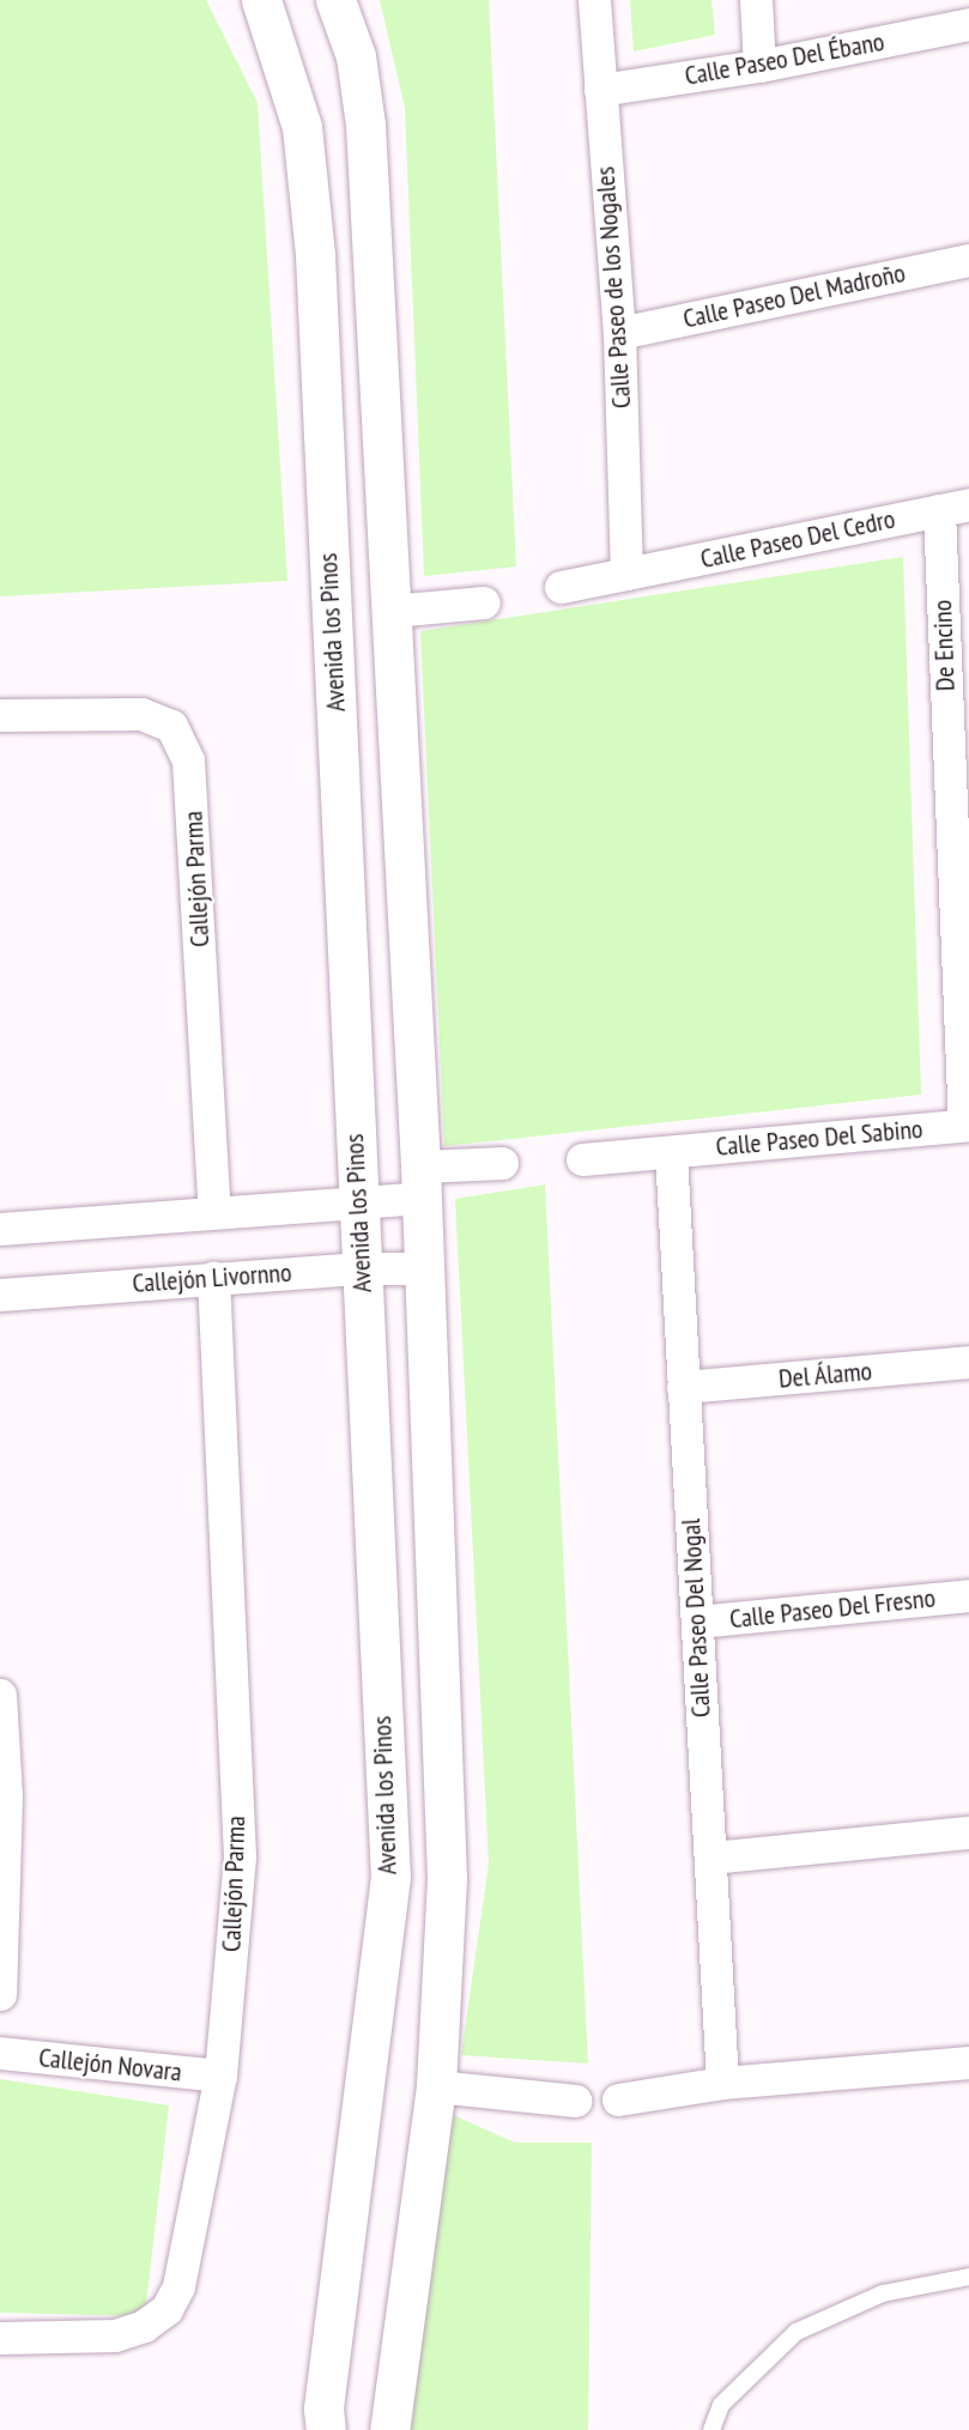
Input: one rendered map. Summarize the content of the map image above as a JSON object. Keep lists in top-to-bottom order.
{
  "streets": {
    "street": [
      "Calle Paseo Del Ébano",
      "Calle Paseo de los Nogales",
      "Calle Paseo Del Madroño",
      "Calle Paseo Del Cedro",
      "Avenida los Pinos",
      "De Encino",
      "Callejón Parma",
      "Calle Paseo Del Sabino",
      "Callejón Livornno",
      "Del Álamo",
      "Calle Paseo Del Fresno",
      "Calle Paseo Del Nogal",
      "Callejón Novara"
    ]
  },
  "crossings": [
    ["Calle Paseo Del Ébano", "Calle Paseo de los Nogales"],
    ["Calle Paseo de los Nogales", "Calle Paseo Del Madroño"],
    ["Calle Paseo de los Nogales", "Calle Paseo Del Cedro"],
    ["Calle Paseo Del Cedro", "De Encino"],
    ["Avenida los Pinos", "Callejón Livornno"],
    ["De Encino", "Calle Paseo Del Sabino"],
    ["Callejón Parma", "Callejón Livornno"],
    ["Callejón Parma", "Callejón Novara"],
    ["Calle Paseo Del Sabino", "Calle Paseo Del Nogal"],
    ["Del Álamo", "Calle Paseo Del Nogal"],
    ["Calle Paseo Del Fresno", "Calle Paseo Del Nogal"]
  ]
}
